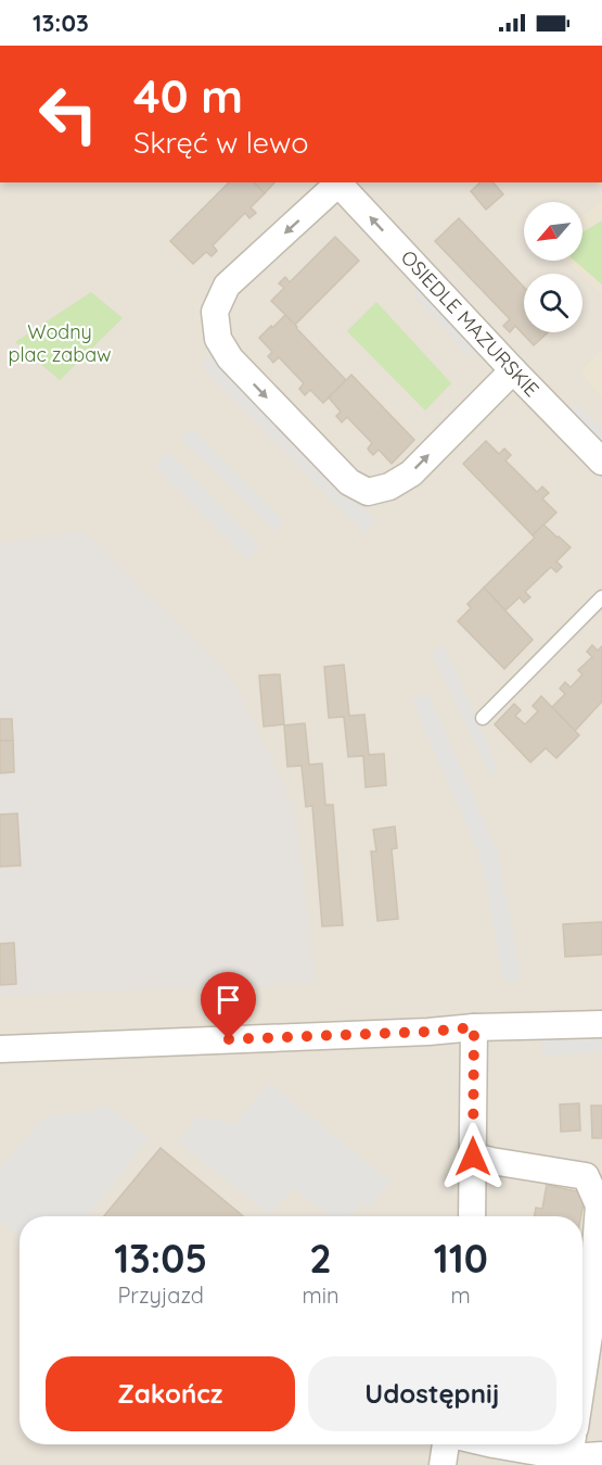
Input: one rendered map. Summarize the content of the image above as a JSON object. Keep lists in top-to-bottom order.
{
  "streets": {
    "street": ["OSIEDLE MAZURSKIE"]
  },
  "one_way": ["OSIEDLE MAZURSKIE"],
  "parks": ["Wodny plac zabaw"],
  "north": "bottom left",
  "page": {
    "status": "13:03",
    "turn": ["40 m", "Skręć w lewo"],
    "eta": [
      "13:05",
      "Przyjazd",
      "2",
      "min",
      "110",
      "m"
    ],
    "buttons": ["Zakończ", "Udostępnij"]
  }
}
